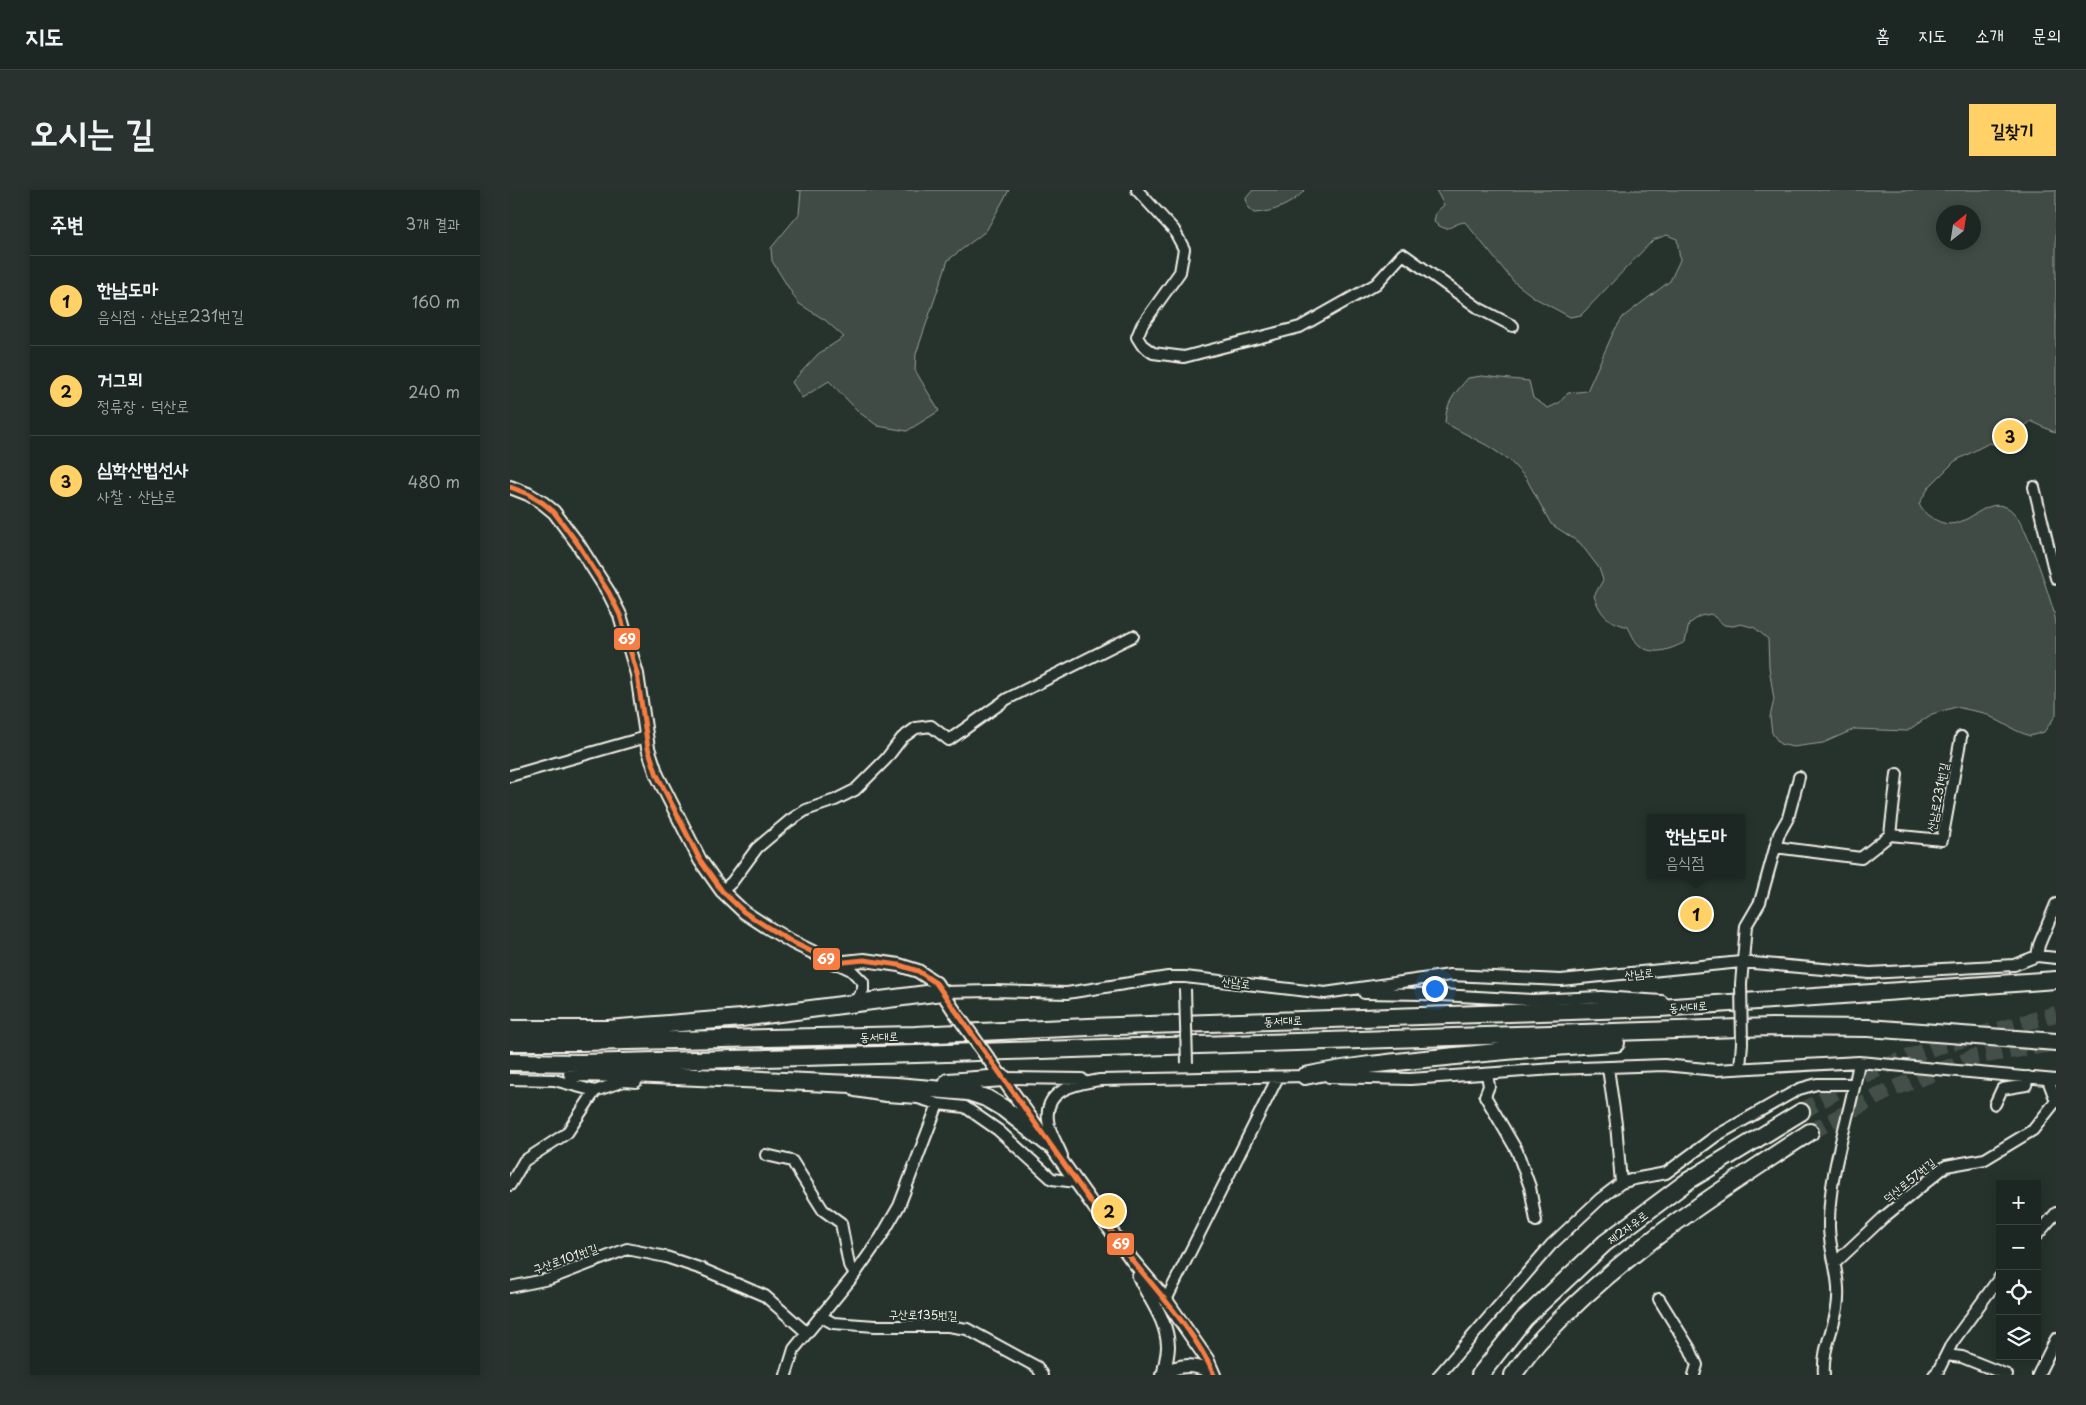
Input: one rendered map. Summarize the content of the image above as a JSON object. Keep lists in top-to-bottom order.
{
  "streets": {
    "highway": ["동서대로", "제2자유로"],
    "street": [
      "산남로231번길",
      "산남로",
      "덕산로57번길",
      "구산로101번길",
      "구산로135번길"
    ]
  },
  "lines": ["transit line 69"],
  "north": "top right",
  "page": {
    "header": "지도",
    "nav": [
      "홈",
      "지도",
      "소개",
      "문의"
    ],
    "title": "오시는 길",
    "buttons": "길찾기",
    "heading": ["주변", "3개 결과"],
    "list": [
      {
        "mark": "1",
        "name": "한남도마",
        "note": "음식점 · 산남로231번길",
        "value": "160 m"
      },
      {
        "mark": "2",
        "name": "거그뫼",
        "note": "정류장 · 덕산로",
        "value": "240 m"
      },
      {
        "mark": "3",
        "name": "심학산법선사",
        "note": "사찰 · 산남로",
        "value": "480 m"
      }
    ],
    "pins": ["3", "1", "2"],
    "popup": ["한남도마", "음식점"],
    "map_buttons": ["+", "−"]
  }
}
